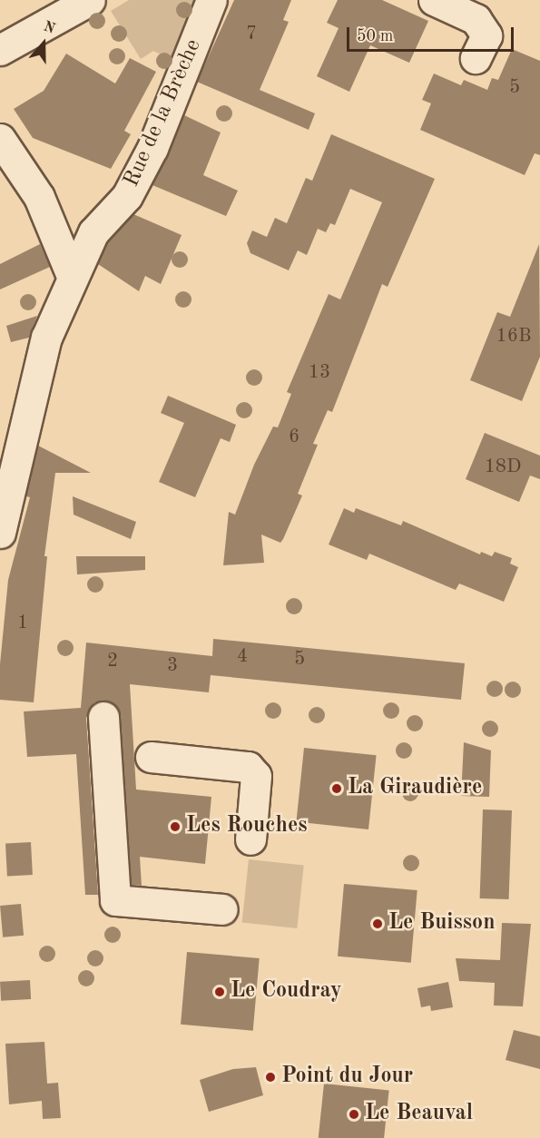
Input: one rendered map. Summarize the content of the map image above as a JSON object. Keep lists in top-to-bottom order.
{
  "streets": {
    "street": ["Rue de la Brèche"]
  },
  "places": [
    "La Giraudière",
    "Les Rouches",
    "Le Buisson",
    "Le Coudray",
    "Point du Jour",
    "Le Beauval"
  ],
  "house_numbers": [
    "7",
    "5",
    "16B",
    "13",
    "6",
    "18D",
    "1",
    "4",
    "5",
    "2",
    "3"
  ],
  "scale_bar": "50 m",
  "north": "top"
}
